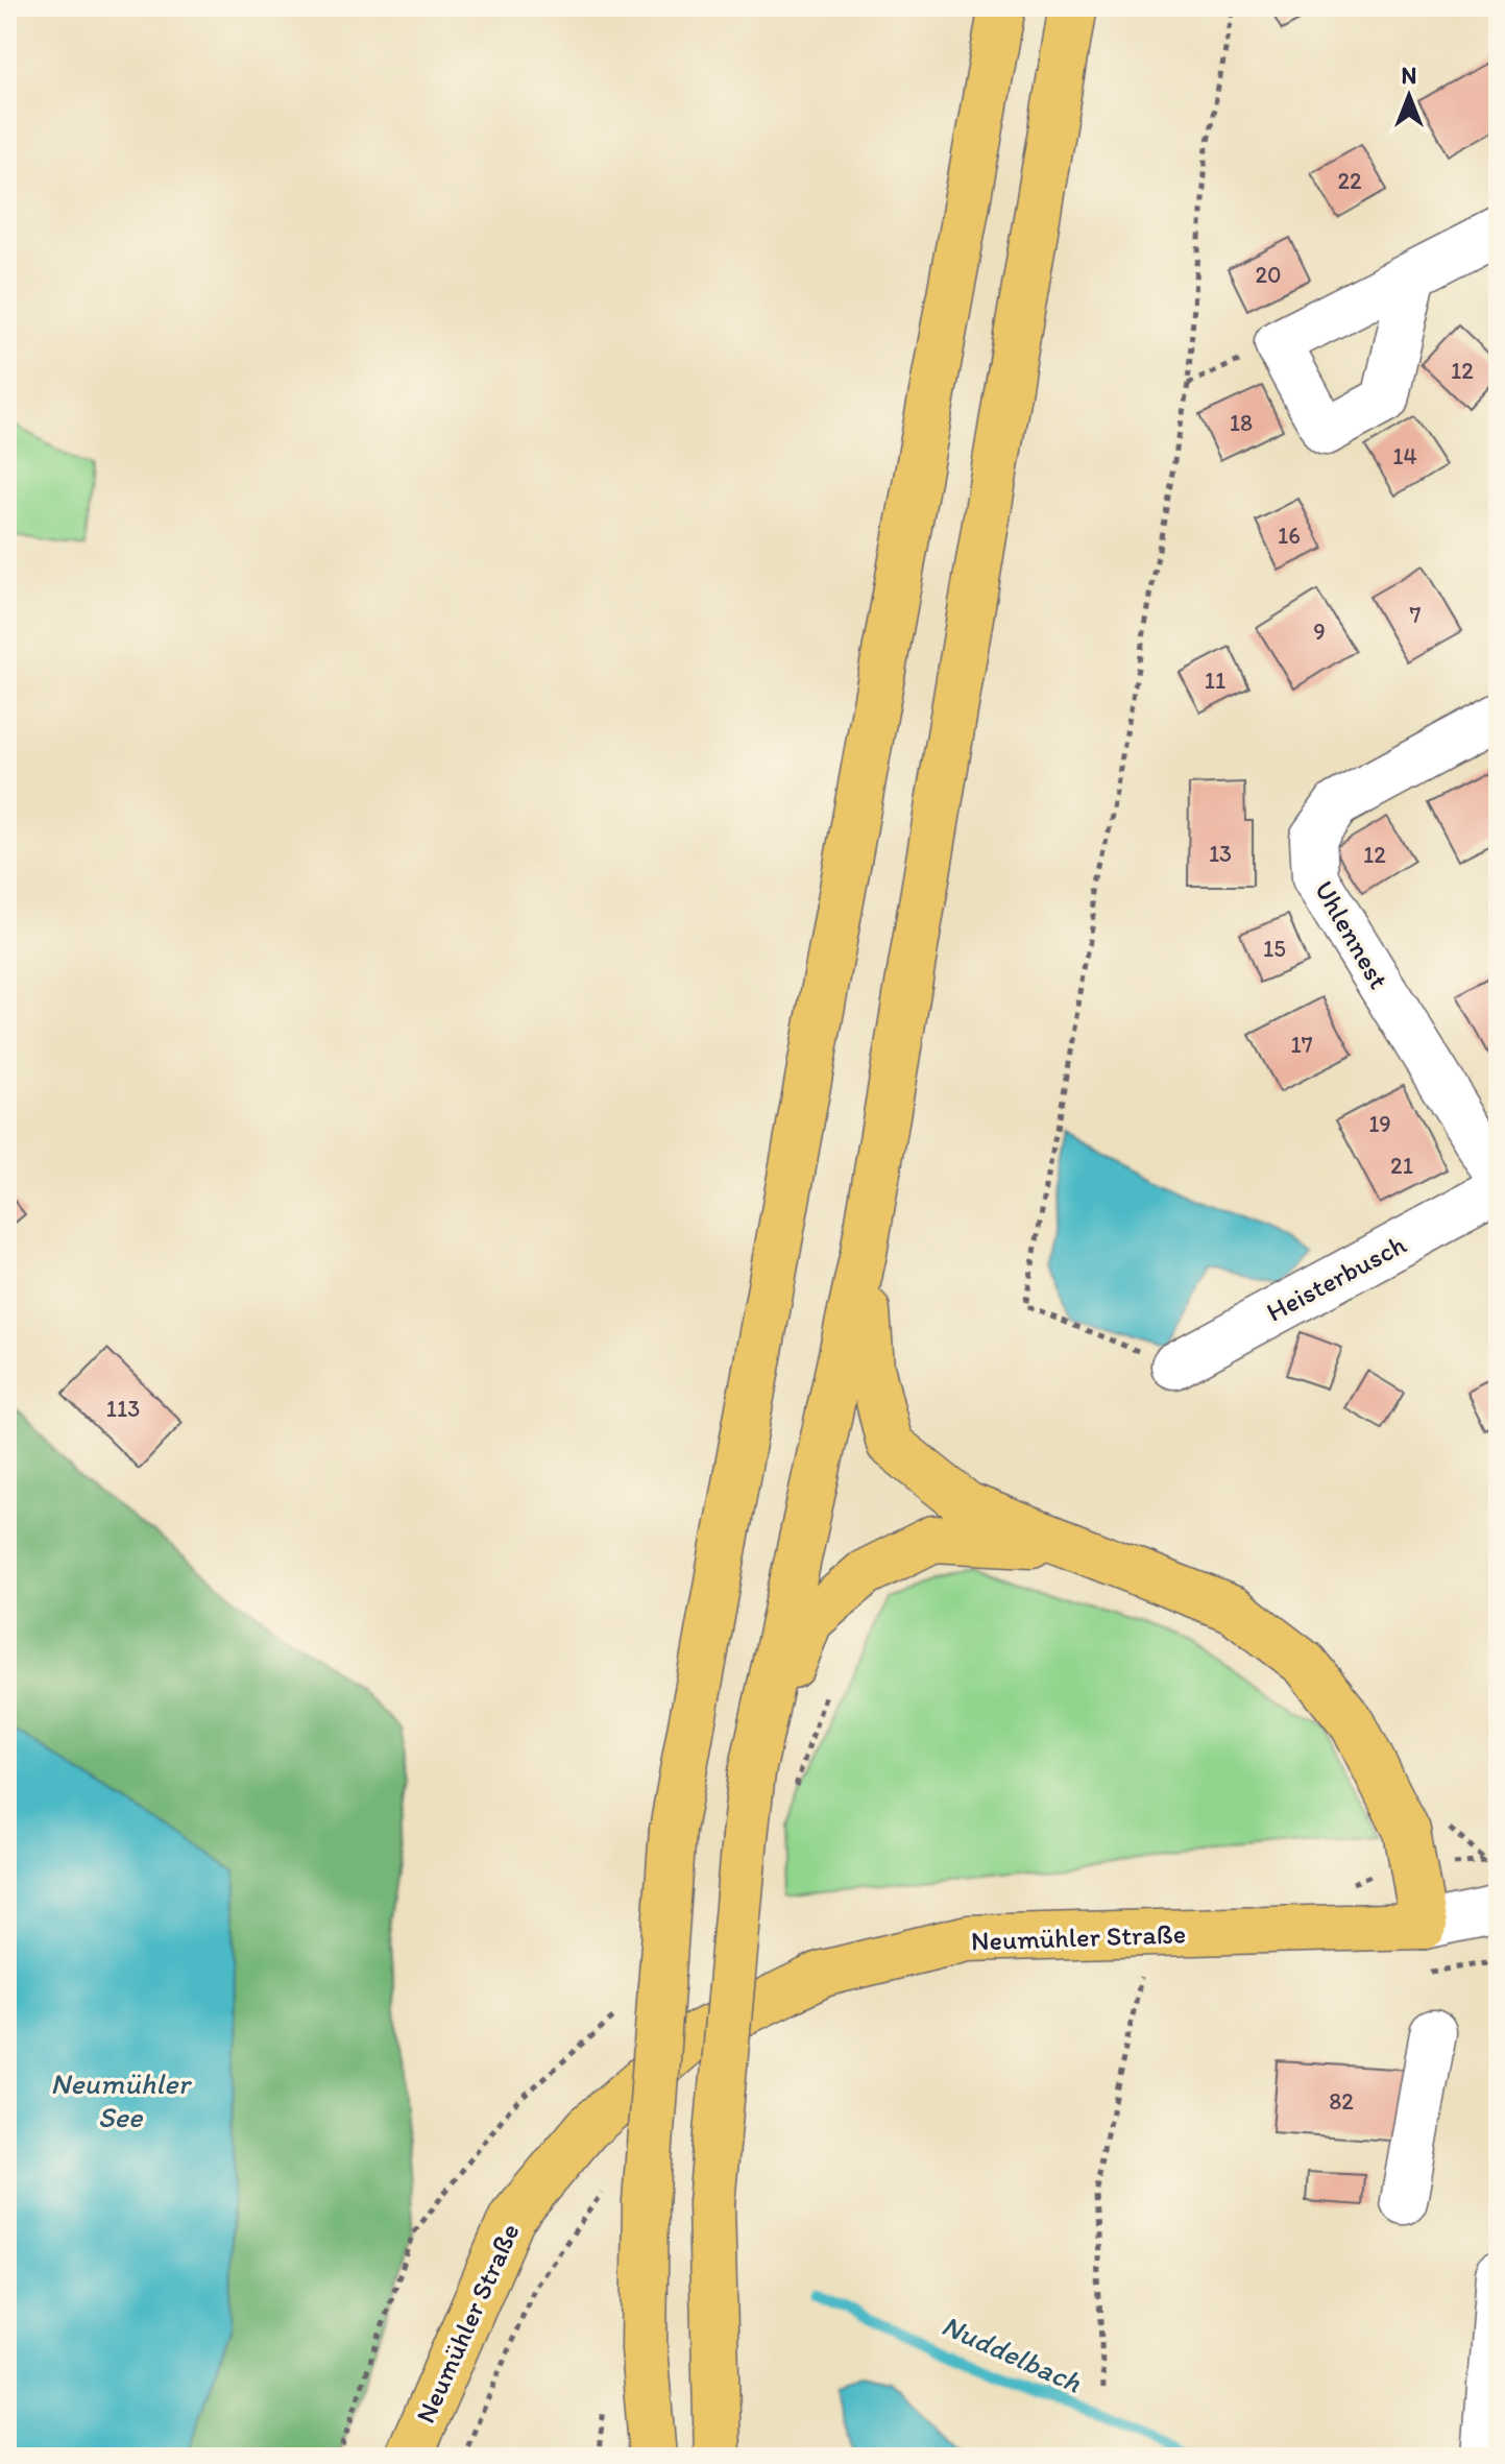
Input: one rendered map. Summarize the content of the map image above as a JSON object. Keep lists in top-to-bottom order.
{
  "streets": {
    "main road": ["Neumühler Straße"],
    "street": ["Uhlennest", "Heisterbusch"]
  },
  "water": ["Neumühler See", "Nuddelbach"],
  "house_numbers": [
    "22",
    "20",
    "12",
    "18",
    "14",
    "16",
    "7",
    "9",
    "11",
    "13",
    "12",
    "15",
    "17",
    "19",
    "21",
    "113",
    "82"
  ],
  "north": "top"
}
